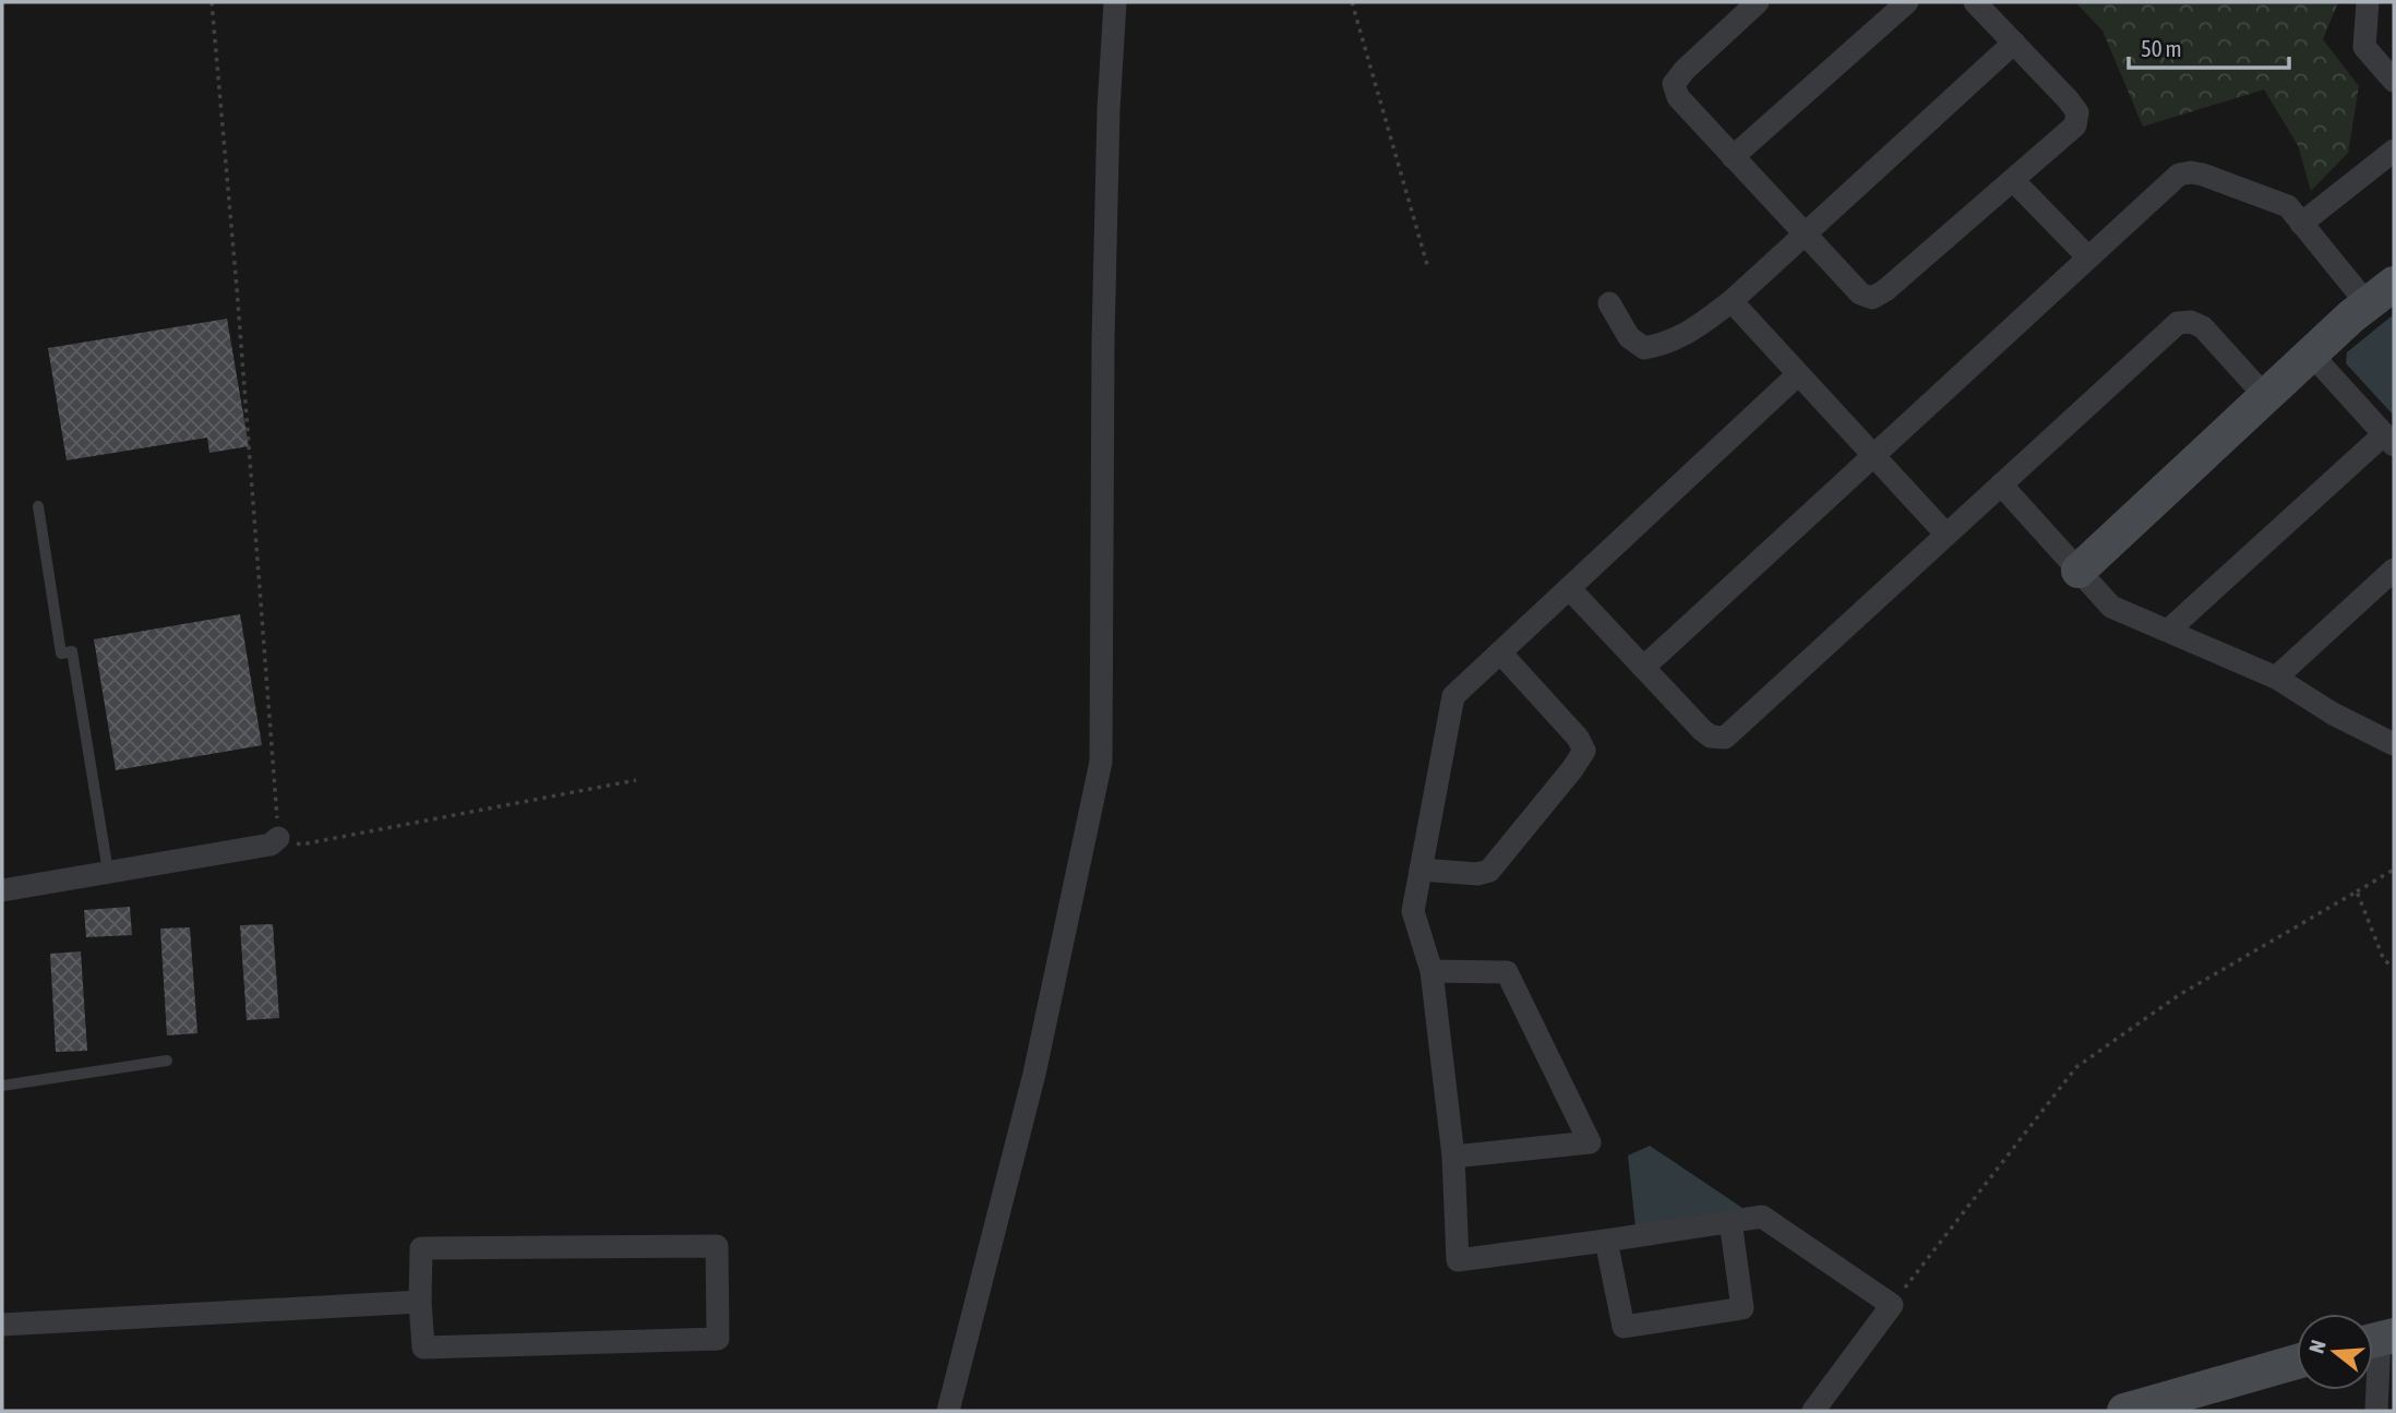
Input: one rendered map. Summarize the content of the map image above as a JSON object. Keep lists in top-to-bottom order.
{
  "scale_bar": "50 m",
  "north": "left"
}
